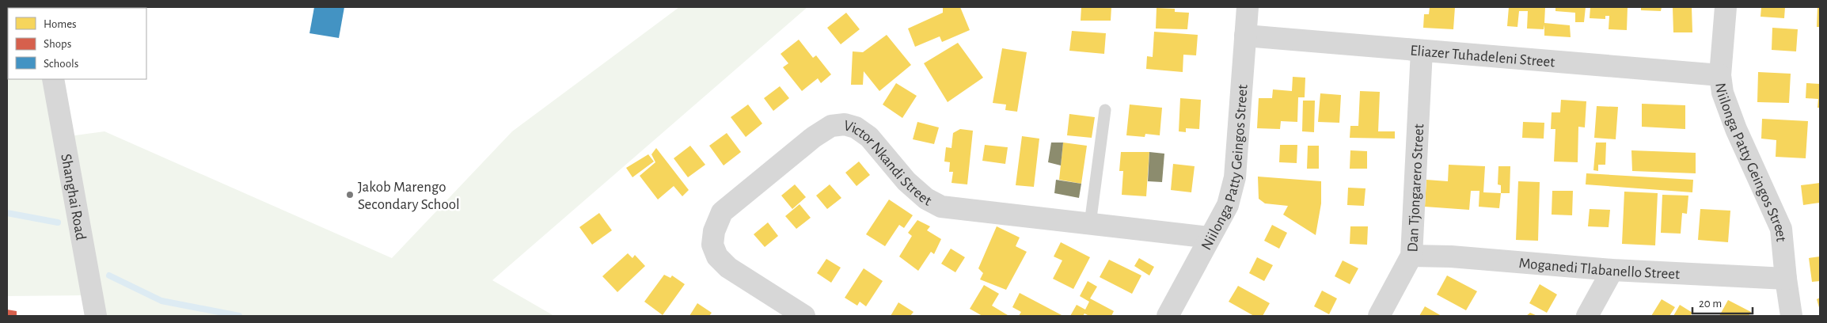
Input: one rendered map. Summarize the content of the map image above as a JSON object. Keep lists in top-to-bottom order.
{
  "streets": {
    "street": [
      "Eliazer Tuhadeleni Street",
      "Niilonga Patty Geingos Street",
      "Victor Nkandi Street",
      "Dan Tjongarero Street",
      "Shanghai Road",
      "Moganedi Tlabanello Street"
    ]
  },
  "crossings": [
    ["Eliazer Tuhadeleni Street", "Niilonga Patty Geingos Street"],
    ["Eliazer Tuhadeleni Street", "Dan Tjongarero Street"],
    ["Niilonga Patty Geingos Street", "Victor Nkandi Street"],
    ["Niilonga Patty Geingos Street", "Moganedi Tlabanello Street"],
    ["Dan Tjongarero Street", "Moganedi Tlabanello Street"]
  ],
  "places": ["Jakob Marengo Secondary School"],
  "legend": ["Homes", "Shops", "Schools"],
  "scale_bar": "20 m"
}
